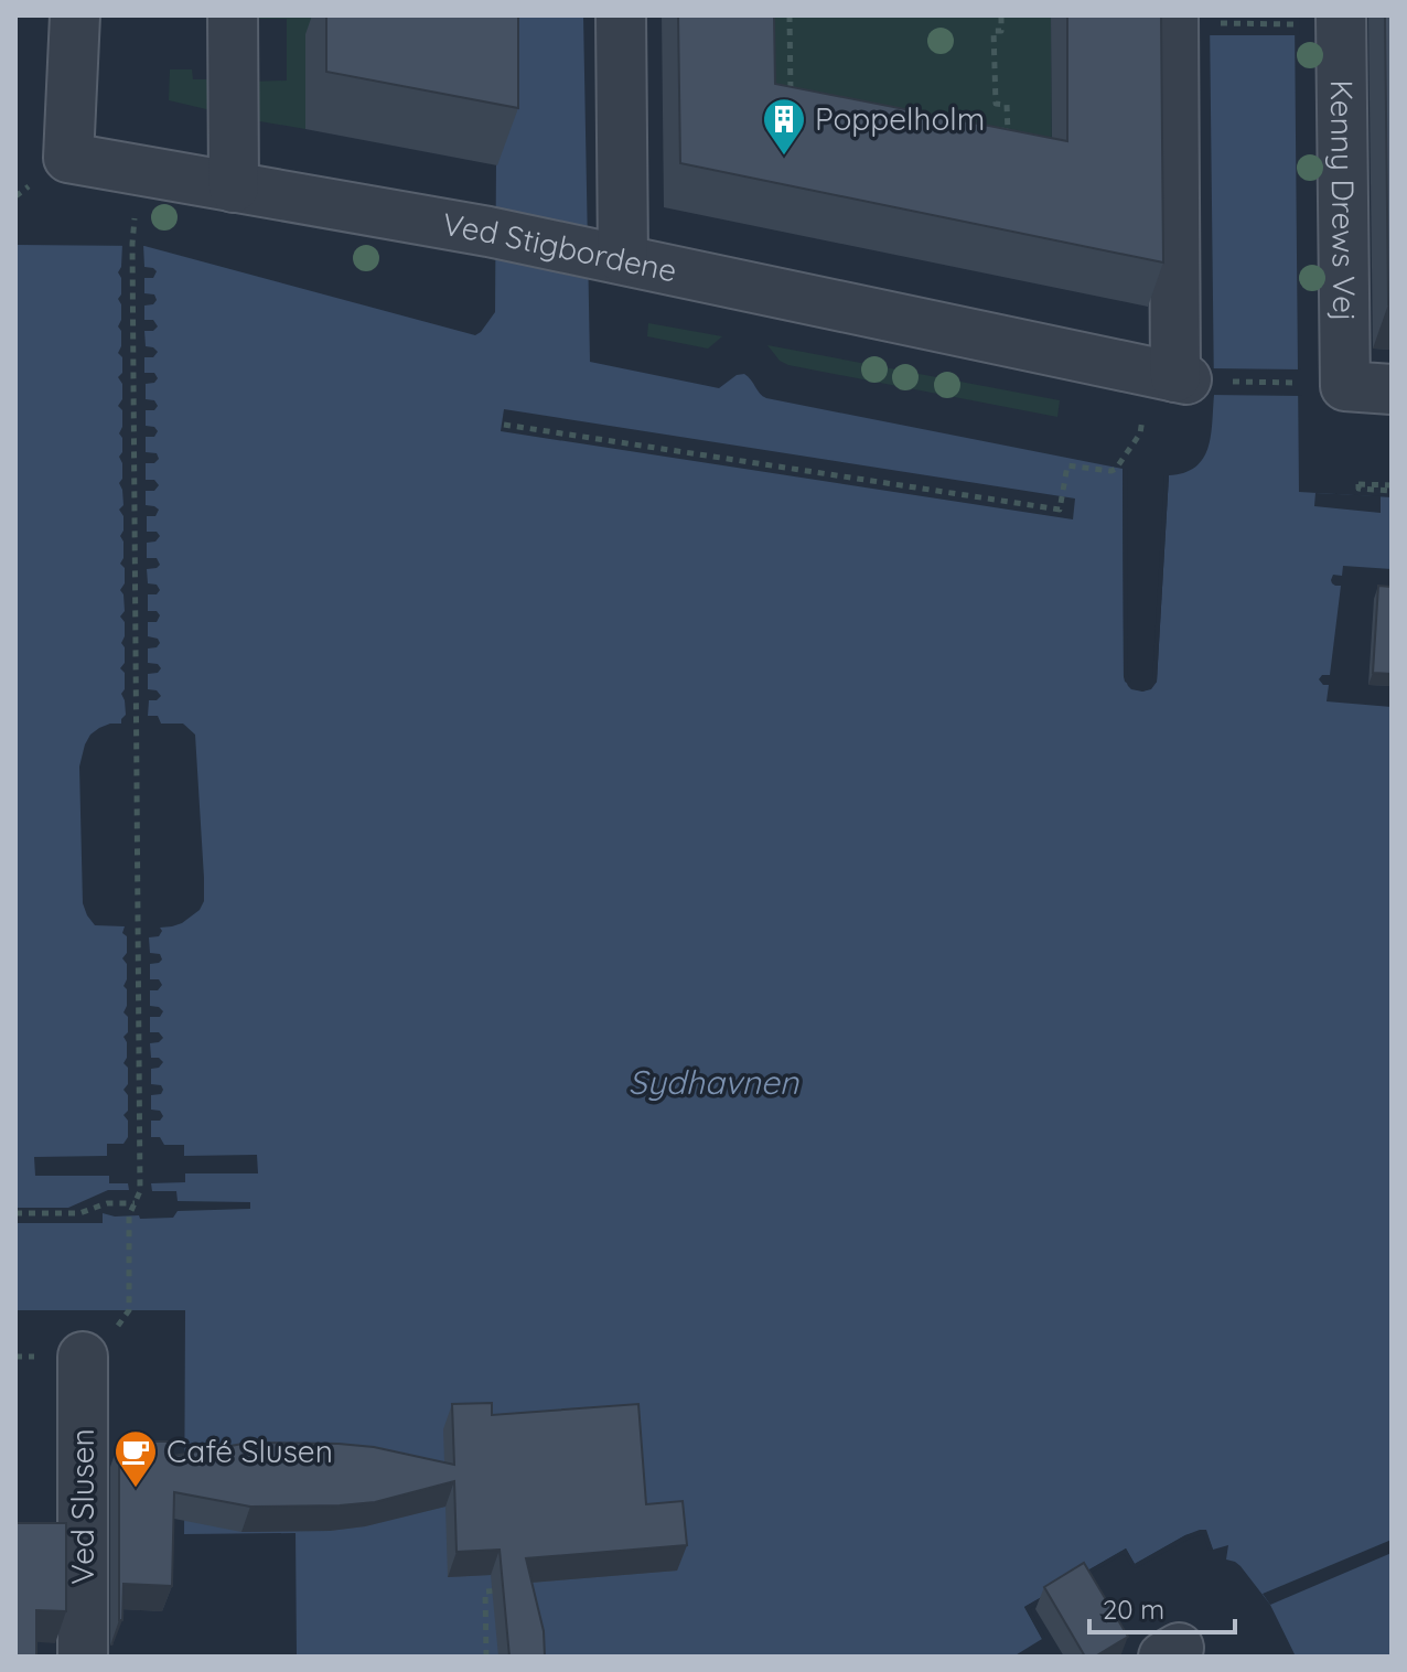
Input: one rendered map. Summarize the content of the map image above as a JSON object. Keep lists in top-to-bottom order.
{
  "streets": {
    "street": ["Kenny Drews Vej", "Ved Stigbordene", "Ved Slusen"]
  },
  "water": ["Sydhavnen"],
  "places": {
    "building": ["Poppelholm"],
    "cafe": ["Café Slusen"]
  },
  "scale_bar": "20 m"
}
